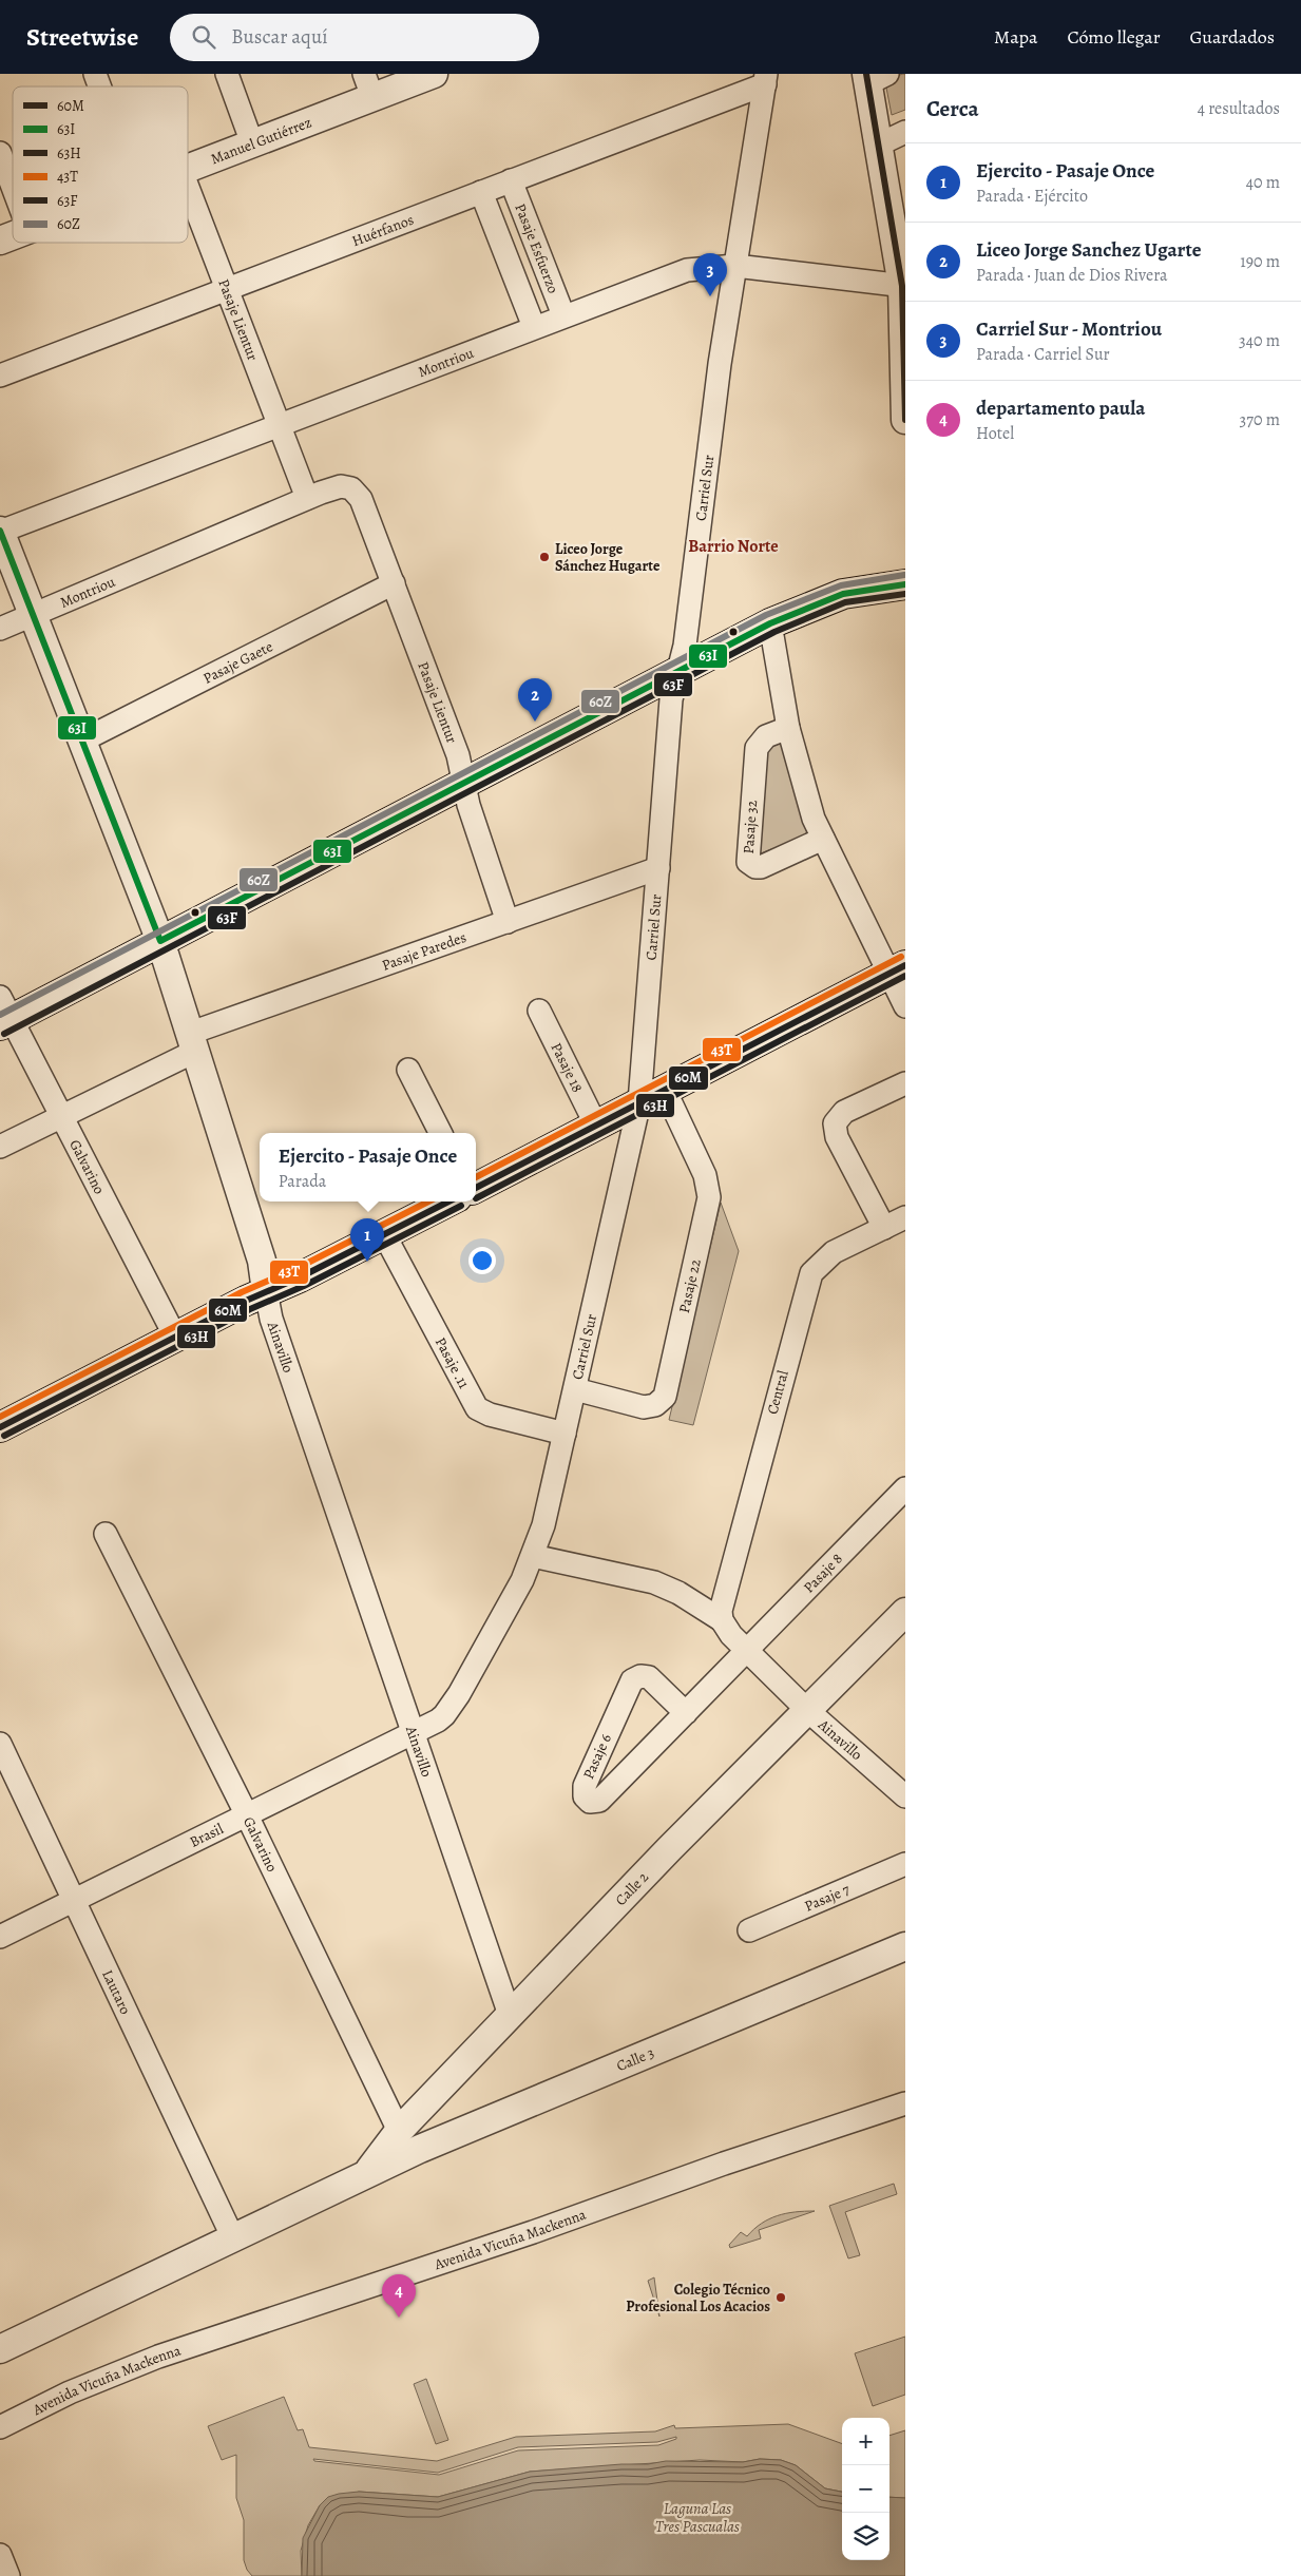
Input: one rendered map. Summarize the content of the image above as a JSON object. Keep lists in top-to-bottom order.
{
  "streets": {
    "street": [
      "Manuel Gutiérrez",
      "Huérfanos",
      "Pasaje Esfuerzo",
      "Pasaje Lientur",
      "Montriou",
      "Carriel Sur",
      "Pasaje Gaete",
      "Pasaje 32",
      "Pasaje Paredes",
      "Pasaje 18",
      "Galvarino",
      "Pasaje 22",
      "Ainavillo",
      "Pasaje .11",
      "Central",
      "Pasaje 8",
      "Pasaje 6",
      "Brasil",
      "Calle 2",
      "Pasaje 7",
      "Lautaro",
      "Calle 3",
      "Avenida Vicuña Mackenna"
    ]
  },
  "crossings": [
    ["Huérfanos", "Pasaje Esfuerzo"],
    ["Huérfanos", "Pasaje Lientur"],
    ["Huérfanos", "Carriel Sur"],
    ["Pasaje Esfuerzo", "Montriou"],
    ["Pasaje Lientur", "Montriou"],
    ["Pasaje Lientur", "Pasaje Gaete"],
    ["Pasaje Lientur", "Pasaje Paredes"],
    ["Montriou", "Carriel Sur"],
    ["Montriou", "Ainavillo"],
    ["Carriel Sur", "Pasaje Paredes"],
    ["Carriel Sur", "Pasaje 22"],
    ["Carriel Sur", "Ainavillo"],
    ["Carriel Sur", "Pasaje .11"],
    ["Carriel Sur", "Brasil"],
    ["Pasaje Gaete", "Ainavillo"],
    ["Pasaje Paredes", "Galvarino"],
    ["Pasaje Paredes", "Ainavillo"],
    ["Galvarino", "Brasil"],
    ["Galvarino", "Calle 2"],
    ["Galvarino", "Calle 3"],
    ["Ainavillo", "Central"],
    ["Ainavillo", "Pasaje 8"],
    ["Ainavillo", "Pasaje 6"],
    ["Ainavillo", "Brasil"],
    ["Ainavillo", "Calle 2"],
    ["Pasaje 8", "Pasaje 6"],
    ["Brasil", "Lautaro"],
    ["Calle 2", "Calle 3"]
  ],
  "districts": ["Barrio Norte"],
  "water": ["Laguna Las Tres Pascualas"],
  "places": ["Liceo Jorge Sánchez Hugarte", "Colegio Técnico Profesional Los Acacios"],
  "lines": [
    "transit line 60M",
    "transit line 63I",
    "transit line 60Z",
    "transit line 63F",
    "transit line 43T",
    "transit line 63H"
  ],
  "legend": [
    "60M",
    "63I",
    "63H",
    "43T",
    "63F",
    "60Z"
  ],
  "page": {
    "header": "Streetwise",
    "search": "Buscar aquí",
    "nav": ["Mapa", "Cómo llegar", "Guardados"],
    "heading": ["Cerca", "4 resultados"],
    "list": [
      {
        "mark": "1",
        "name": "Ejercito - Pasaje Once",
        "note": "Parada · Ejército",
        "value": "40 m"
      },
      {
        "mark": "2",
        "name": "Liceo Jorge Sanchez Ugarte",
        "note": "Parada · Juan de Dios Rivera",
        "value": "190 m"
      },
      {
        "mark": "3",
        "name": "Carriel Sur - Montriou",
        "note": "Parada · Carriel Sur",
        "value": "340 m"
      },
      {
        "mark": "4",
        "name": "departamento paula",
        "note": "Hotel",
        "value": "370 m"
      }
    ],
    "pins": [
      "3",
      "2",
      "1",
      "4"
    ],
    "popup": ["Ejercito - Pasaje Once", "Parada"],
    "map_buttons": ["+", "−"]
  }
}
